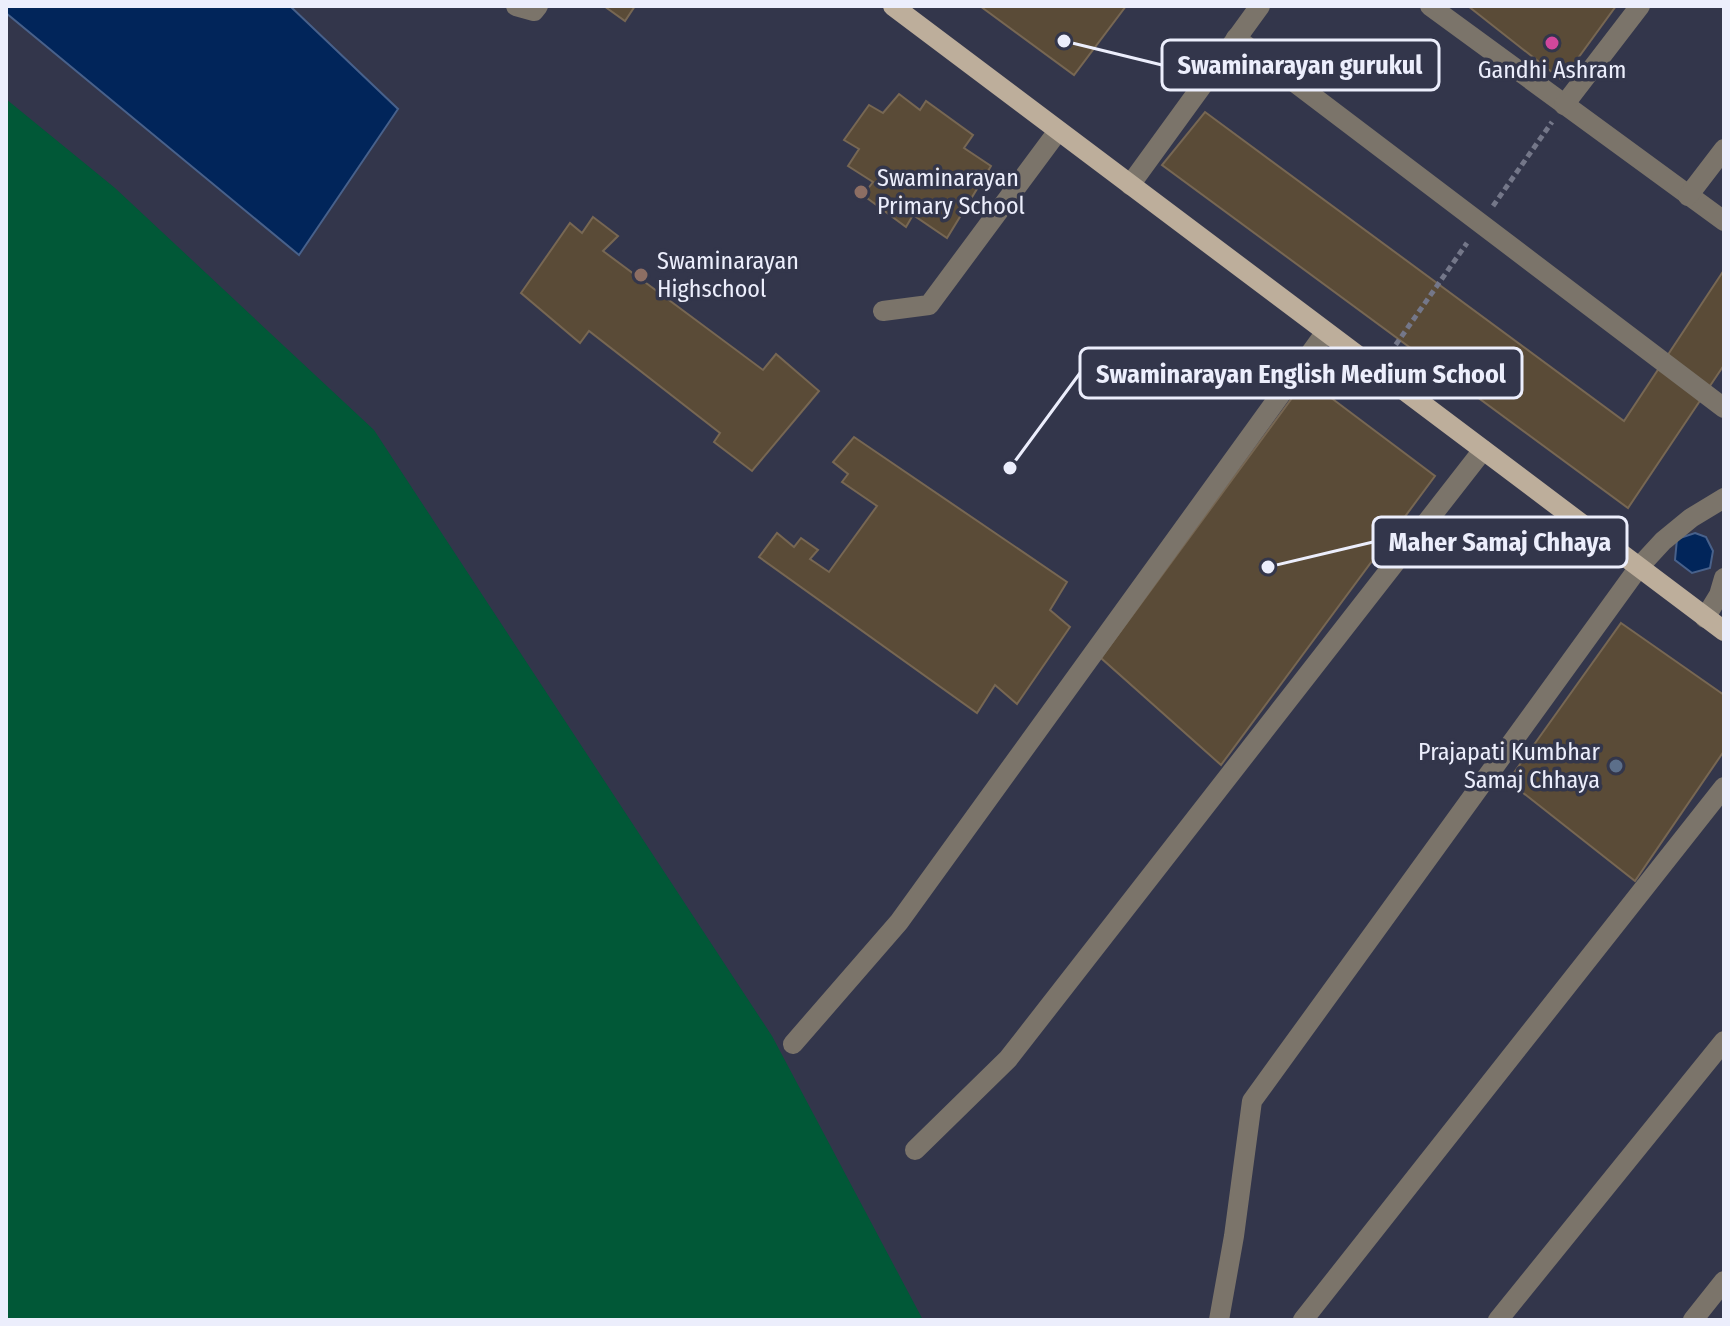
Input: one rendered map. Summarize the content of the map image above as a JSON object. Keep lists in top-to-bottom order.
{
  "places": [
    "Swaminarayan gurukul",
    "Gandhi Ashram",
    "Swaminarayan Primary School",
    "Swaminarayan Highschool",
    "Swaminarayan English Medium School",
    "Maher Samaj Chhaya",
    "Prajapati Kumbhar Samaj Chhaya"
  ]
}
